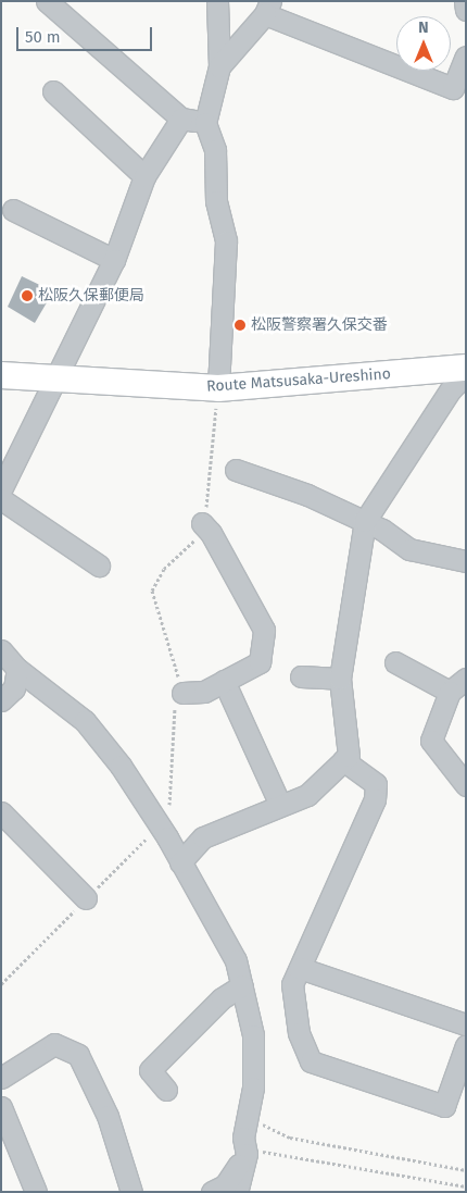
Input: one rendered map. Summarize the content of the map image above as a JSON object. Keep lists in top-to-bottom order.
{
  "streets": {
    "main road": ["Route Matsusaka-Ureshino"]
  },
  "places": ["松阪久保郵便局", "松阪警察署久保交番"],
  "scale_bar": "50 m",
  "north": "top"
}
